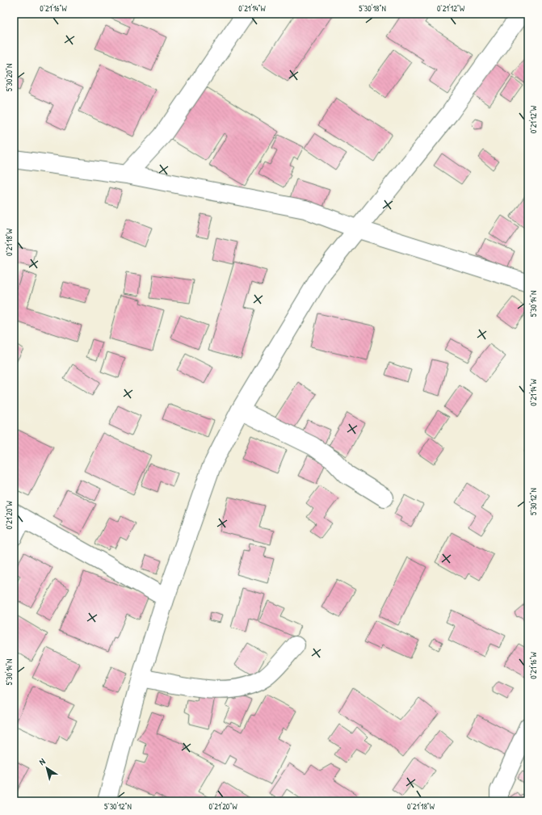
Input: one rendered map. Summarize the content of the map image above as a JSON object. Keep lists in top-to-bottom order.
{
  "north": "top left",
  "coordinates": [
    "0°21'16\"W",
    "0°21'14\"W",
    "5°30'18\"N",
    "0°21'12\"W",
    "5°30'20\"N",
    "0°21'18\"W",
    "5°30'14\"N",
    "5°30'12\"N",
    "0°21'20\"W"
  ]
}
